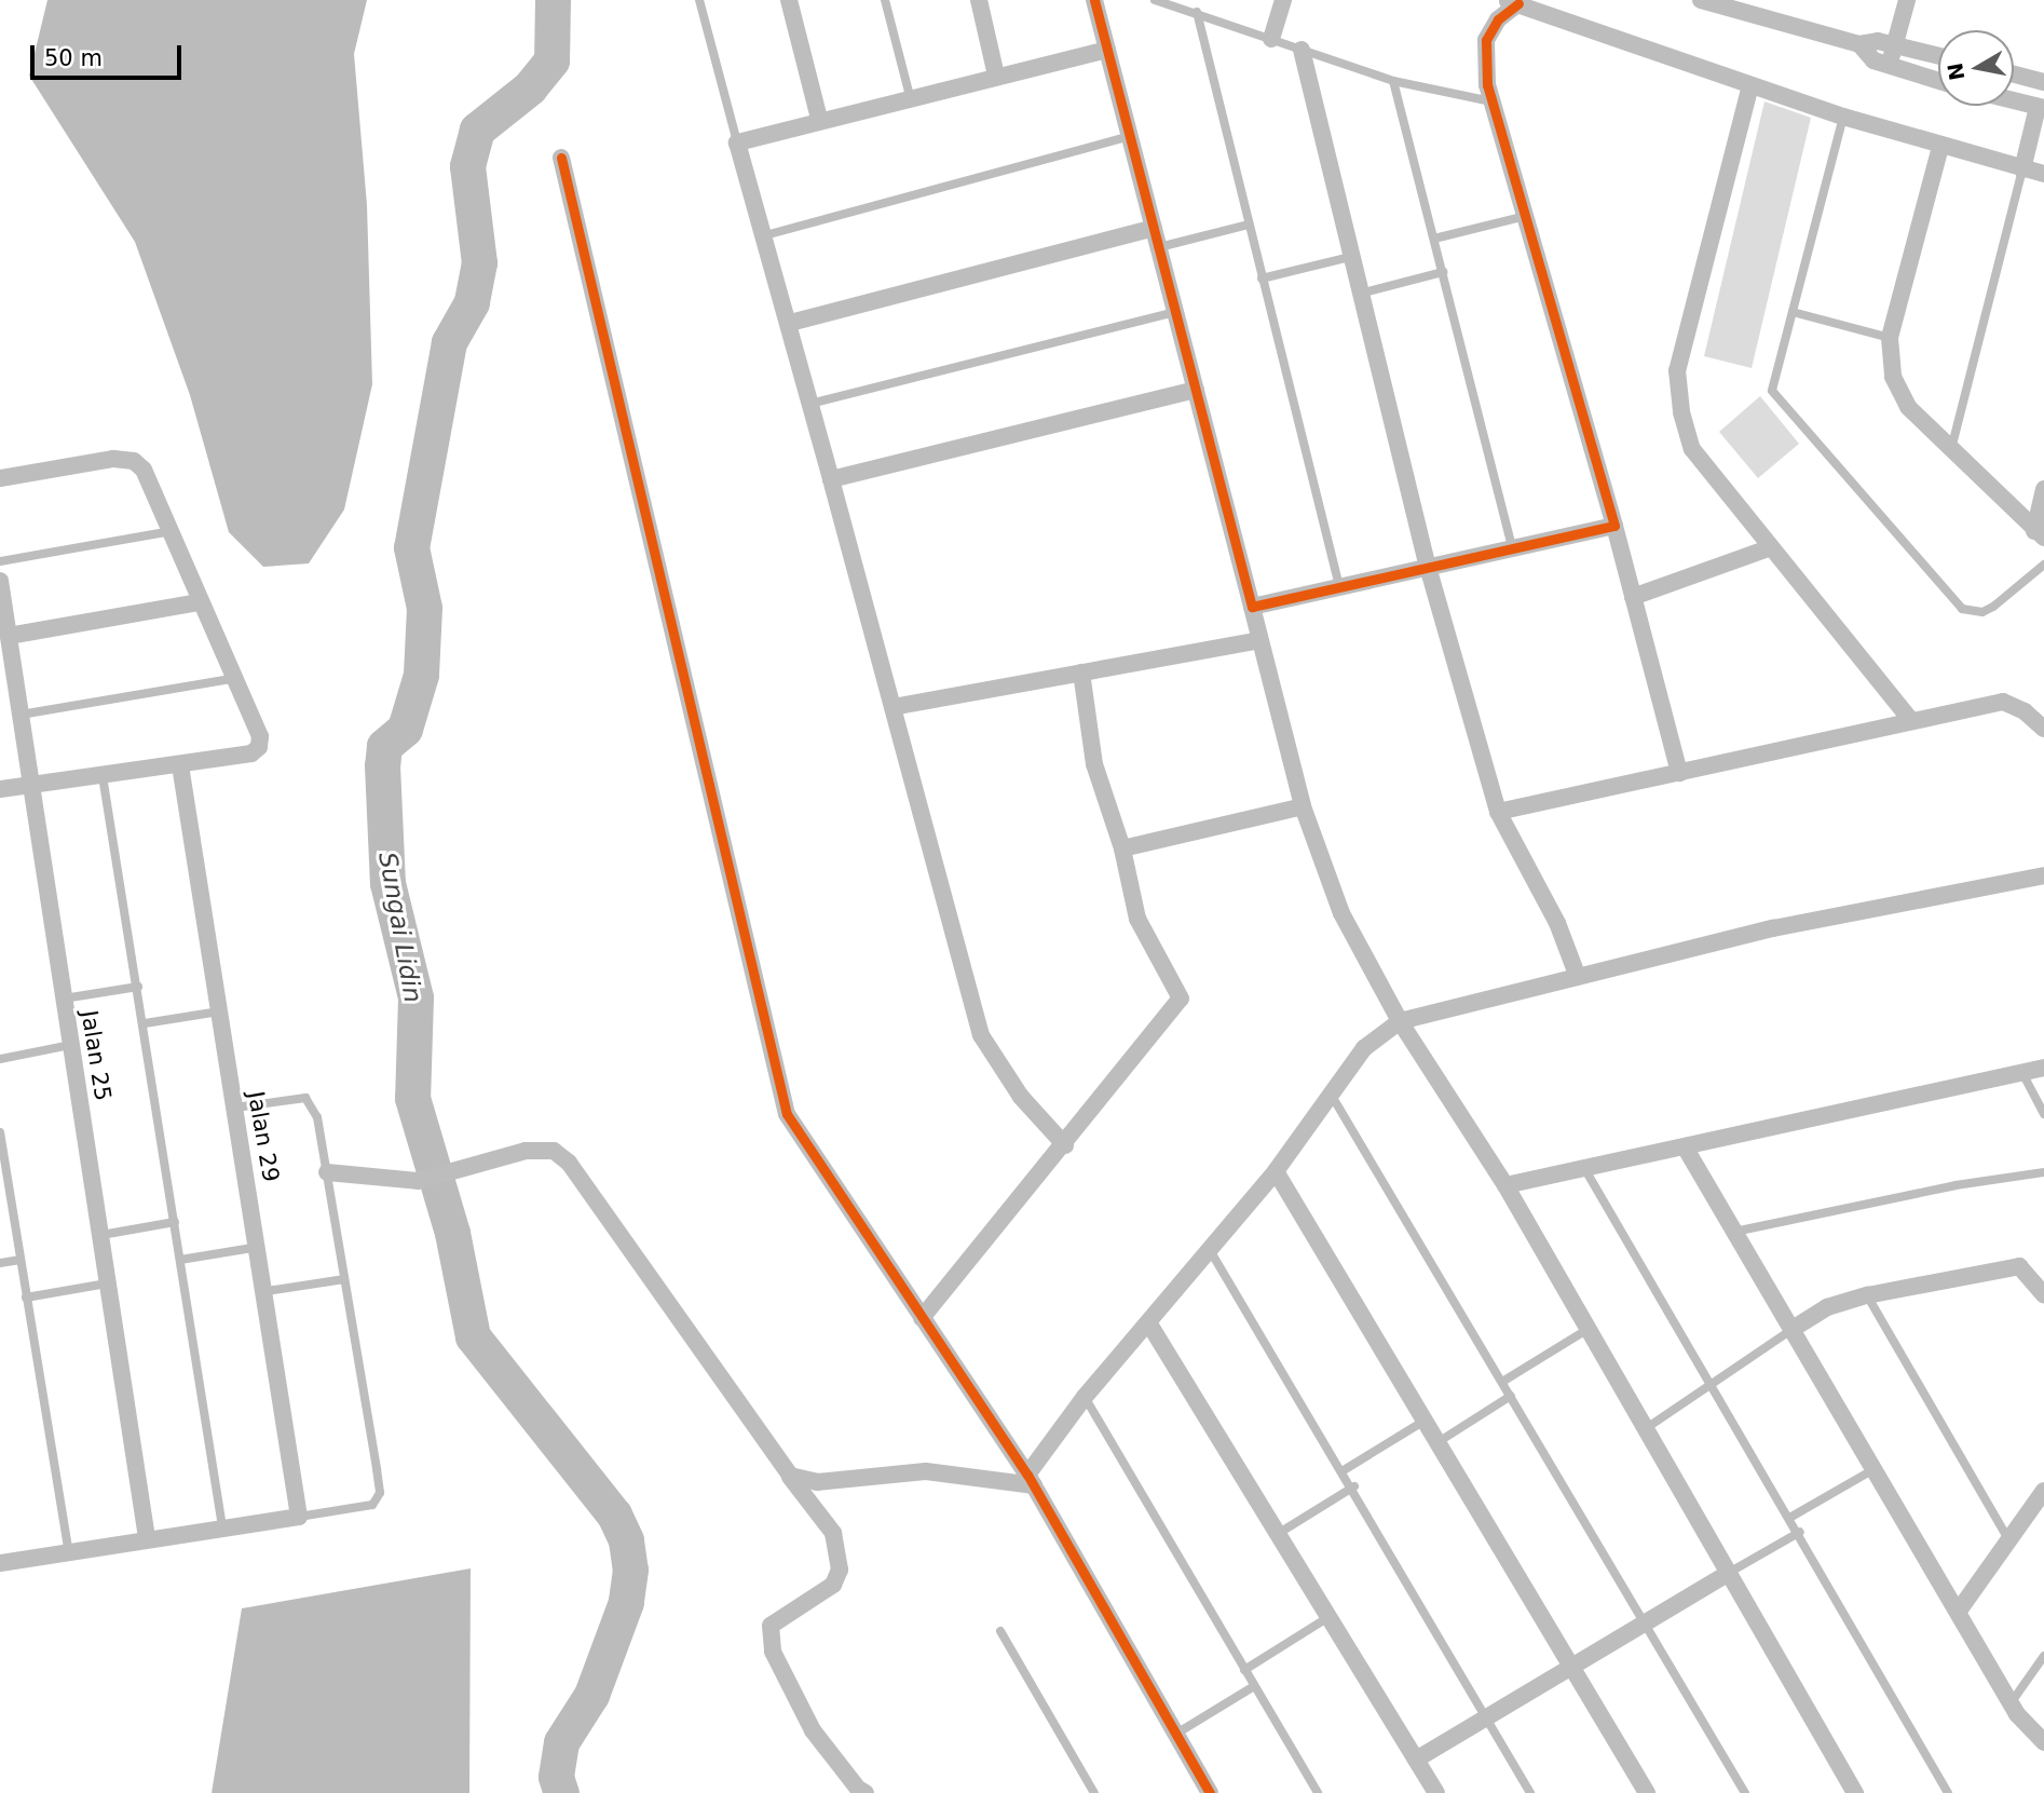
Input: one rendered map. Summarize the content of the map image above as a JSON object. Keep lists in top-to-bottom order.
{
  "streets": {
    "street": ["Jalan 25", "Jalan 29"]
  },
  "water": ["Sungai Lidin"],
  "scale_bar": "50 m",
  "north": "left"
}
